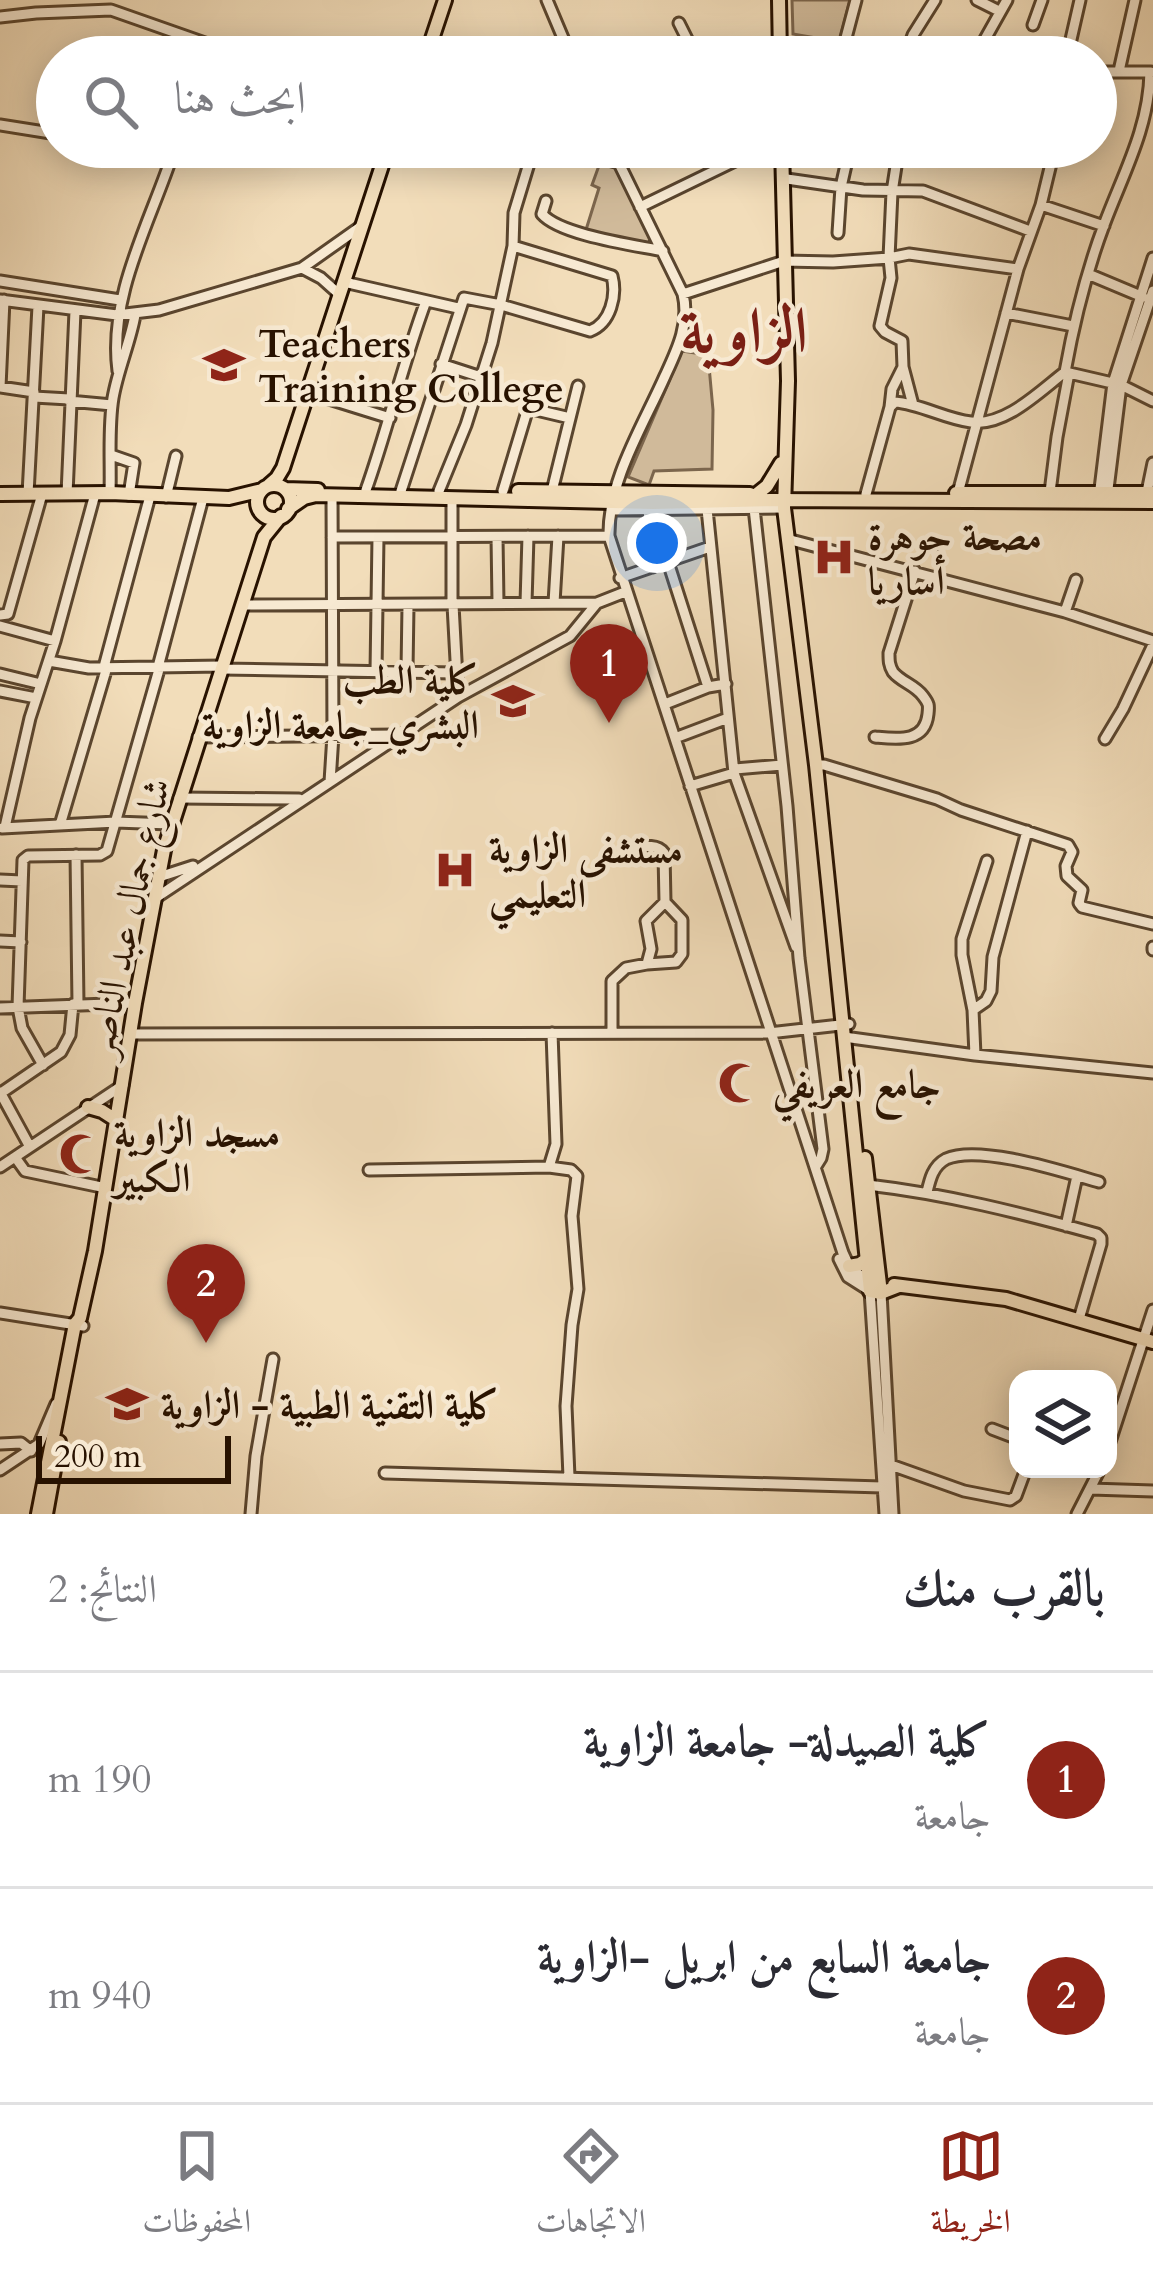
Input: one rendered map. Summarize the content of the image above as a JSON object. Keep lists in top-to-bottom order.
{
  "streets": {
    "main road": ["شارع جمال عبد الناصر"]
  },
  "districts": ["الزاوية"],
  "places": {
    "school or university": ["Teachers Training College", "كلية الطب البشري_جامعة الزاوية", "كلية التقنية الطبية - الزاوية"],
    "hospital": ["مصحة جوهرة أساريا", "مستشفى الزاوية التعليمي"],
    "mosque": ["جامع العريفي", "مسجد الزاوية الكبير"]
  },
  "scale_bar": "200 m",
  "page": {
    "search": "ابحث هنا",
    "pins": ["1", "2"],
    "scale": "200 m",
    "heading": ["بالقرب منك", "النتائج: 2"],
    "list": [
      {
        "mark": "1",
        "name": "كلية الصيدلة- جامعة الزاوية",
        "note": "جامعة",
        "value": "190 m"
      },
      {
        "mark": "2",
        "name": "جامعة السابع من ابريل -الزاوية",
        "note": "جامعة",
        "value": "940 m"
      }
    ],
    "nav": ["الخريطة", "الاتجاهات", "المحفوظات"]
  }
}
